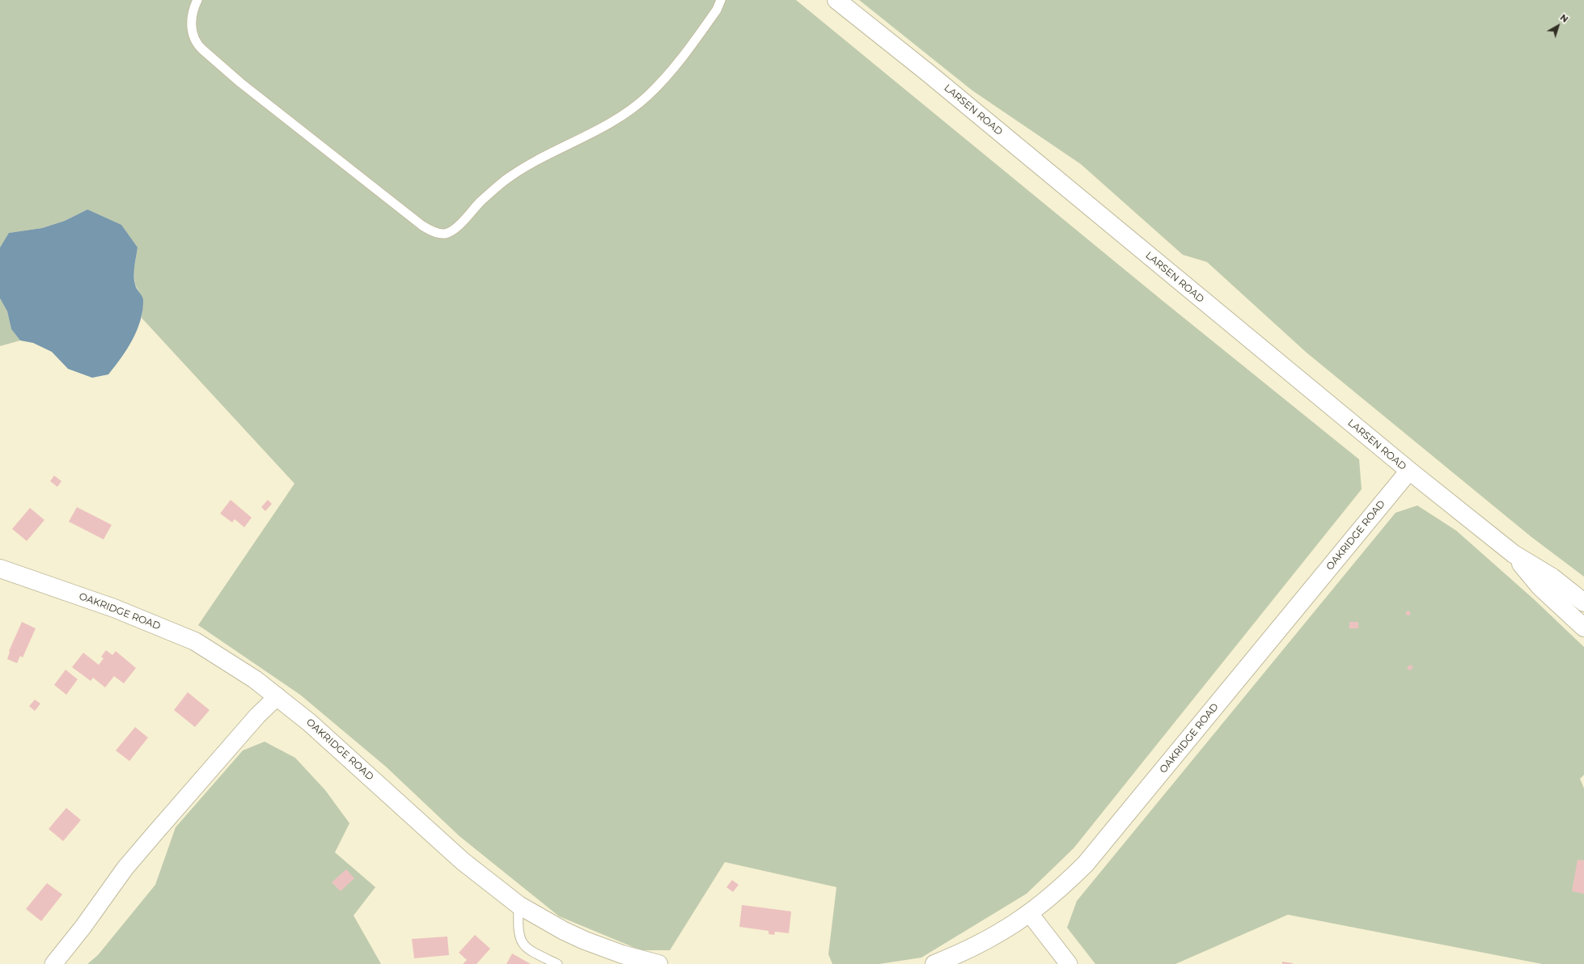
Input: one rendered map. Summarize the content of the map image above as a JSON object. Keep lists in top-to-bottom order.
{
  "streets": {
    "street": ["LARSEN ROAD", "OAKRIDGE ROAD"]
  },
  "crossings": [
    ["LARSEN ROAD", "OAKRIDGE ROAD"]
  ],
  "north": "top right"
}
